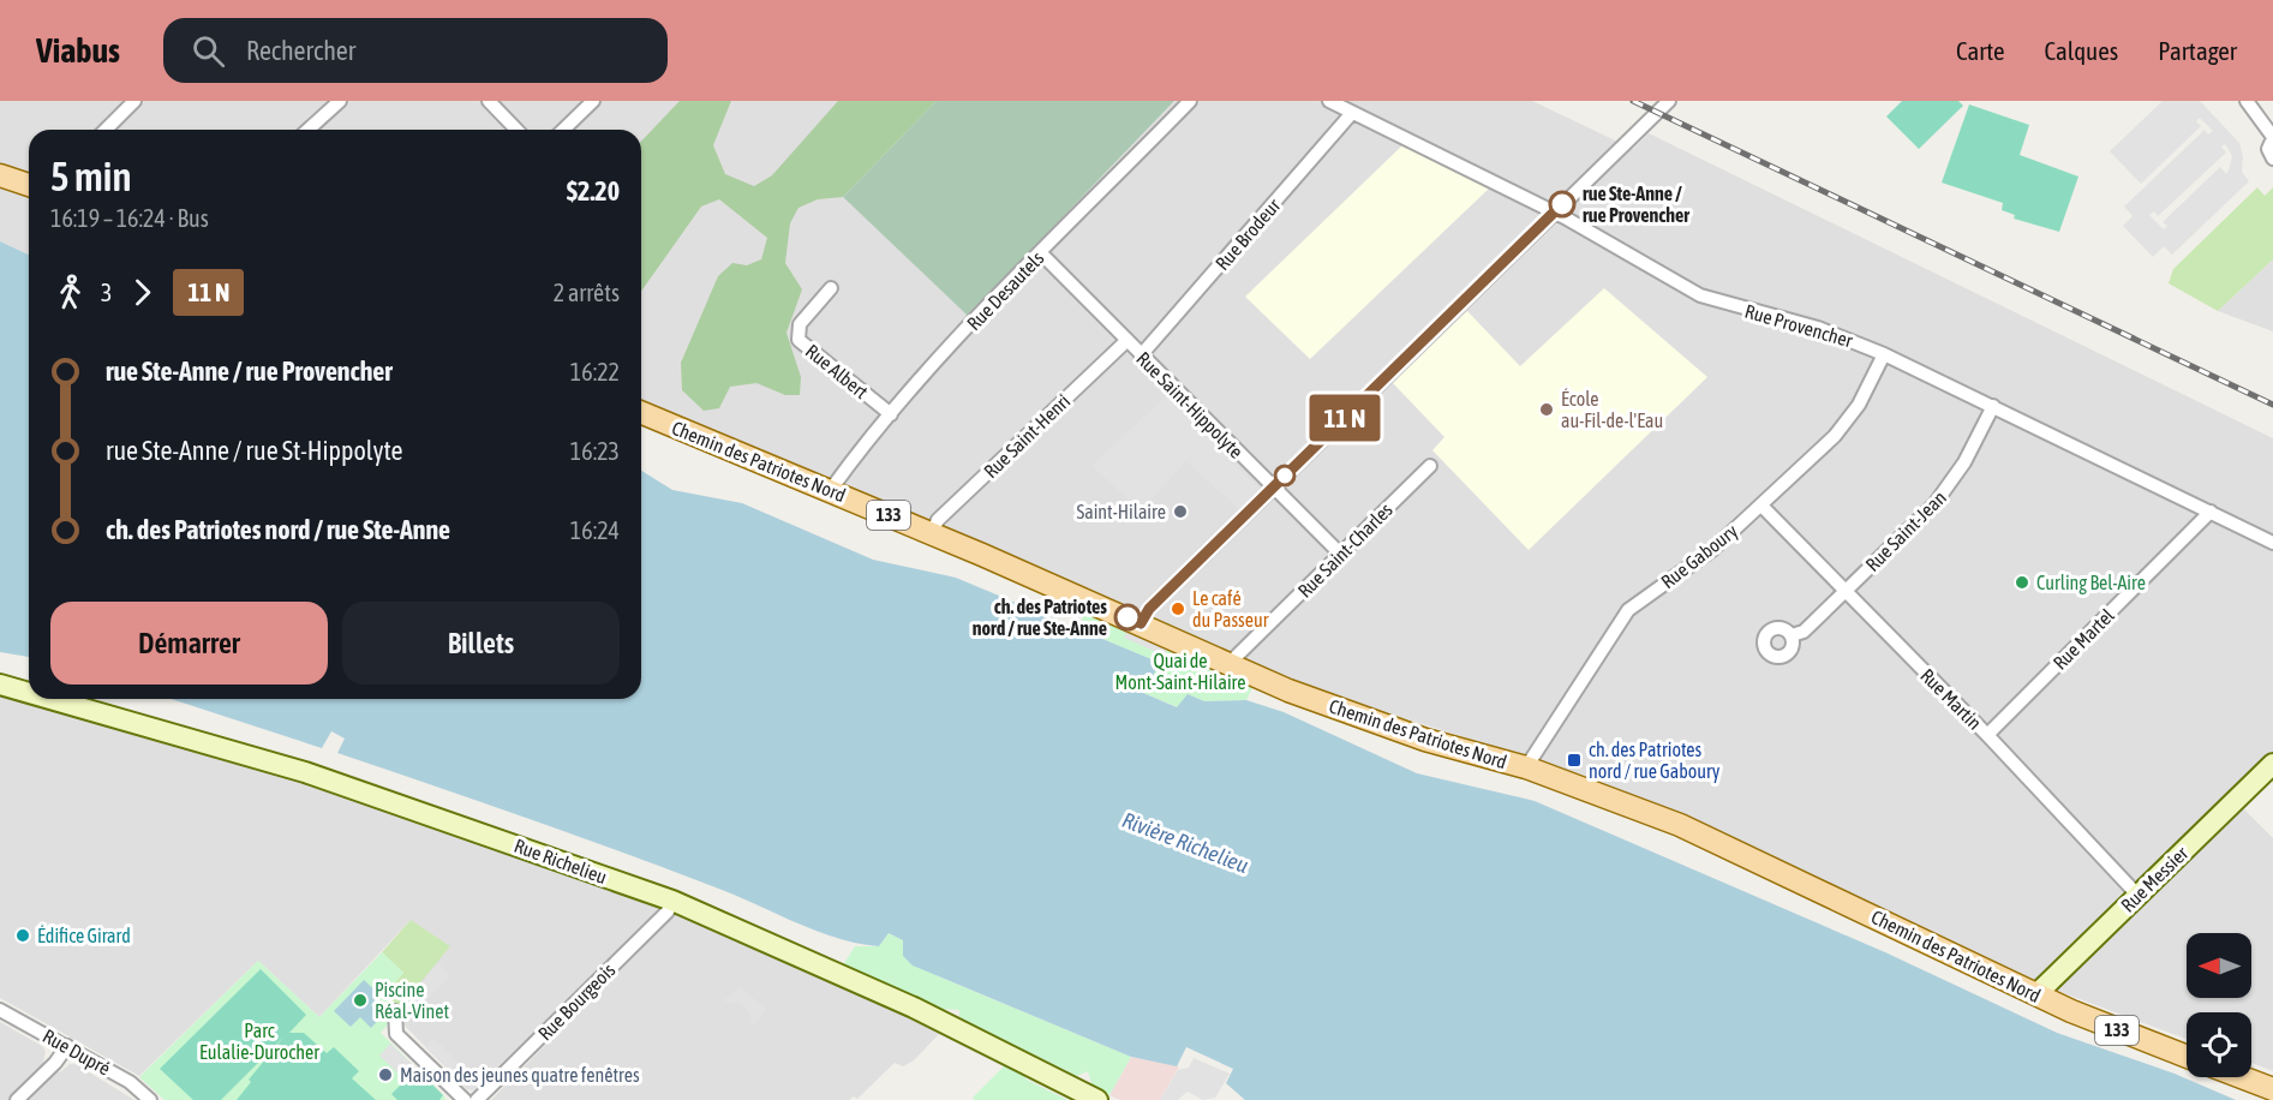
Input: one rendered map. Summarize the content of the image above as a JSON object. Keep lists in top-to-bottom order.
{
  "streets": {
    "main road": [
      "Chemin des Patriotes Nord",
      "133",
      "Rue Richelieu",
      "Rue Messier"
    ],
    "street": [
      "Rue Brodeur",
      "Rue Desautels",
      "Rue Provencher",
      "Rue Albert",
      "Rue Saint-Hippolyte",
      "Rue Saint-Henri",
      "Rue Saint-Jean",
      "Rue Saint-Charles",
      "Rue Gaboury",
      "Rue Martel",
      "Rue Martin",
      "Rue Bourgeois",
      "Rue Dupré"
    ]
  },
  "crossings": [
    ["Rue Brodeur", "Rue Provencher"],
    ["Rue Brodeur", "Rue Saint-Hippolyte"],
    ["Rue Desautels", "Rue Albert"],
    ["Rue Desautels", "Rue Saint-Hippolyte"],
    ["Rue Desautels", "Chemin des Patriotes Nord"],
    ["Rue Provencher", "Rue Saint-Jean"],
    ["Rue Provencher", "Rue Gaboury"],
    ["Rue Provencher", "Rue Martel"],
    ["Rue Saint-Hippolyte", "Rue Saint-Henri"],
    ["Rue Saint-Hippolyte", "Rue Saint-Charles"],
    ["Rue Saint-Henri", "Chemin des Patriotes Nord"],
    ["Chemin des Patriotes Nord", "Rue Saint-Charles"],
    ["Chemin des Patriotes Nord", "Rue Gaboury"],
    ["Chemin des Patriotes Nord", "Rue Messier"],
    ["Rue Saint-Jean", "Rue Martin"],
    ["Rue Gaboury", "Rue Martin"],
    ["Rue Martel", "Rue Martin"],
    ["Rue Martin", "Rue Messier"],
    ["Rue Richelieu", "Rue Bourgeois"]
  ],
  "water": ["Rivière Richelieu"],
  "parks": ["Quai de Mont-Saint-Hilaire", "Parc Eulalie-Durocher"],
  "places": {
    "other": [
      "rue Ste-Anne / rue Provencher",
      "École au-Fil-de-l'Eau",
      "Saint-Hilaire",
      "Curling Bel-Aire",
      "Le café du Passeur",
      "ch. des Patriotes nord / rue Ste-Anne",
      "Édifice Girard",
      "Piscine Réal-Vinet",
      "Maison des jeunes quatre fenêtres"
    ],
    "transit": ["ch. des Patriotes nord / rue Gaboury"]
  },
  "north": "left",
  "page": {
    "header": "Viabus",
    "search": "Rechercher",
    "nav": ["Carte", "Calques", "Partager"],
    "on_map": "11 N",
    "heading": ["5 min", "16:19 – 16:24 · Bus", "$2.20"],
    "legs": ["3", "11 N", "2 arrêts"],
    "list": [
      {
        "name": "rue Ste-Anne / rue Provencher",
        "value": "16:22"
      },
      {
        "name": "rue Ste-Anne / rue St-Hippolyte",
        "value": "16:23"
      },
      {
        "name": "ch. des Patriotes nord / rue Ste-Anne",
        "value": "16:24"
      }
    ],
    "buttons": ["Démarrer", "Billets"]
  }
}
